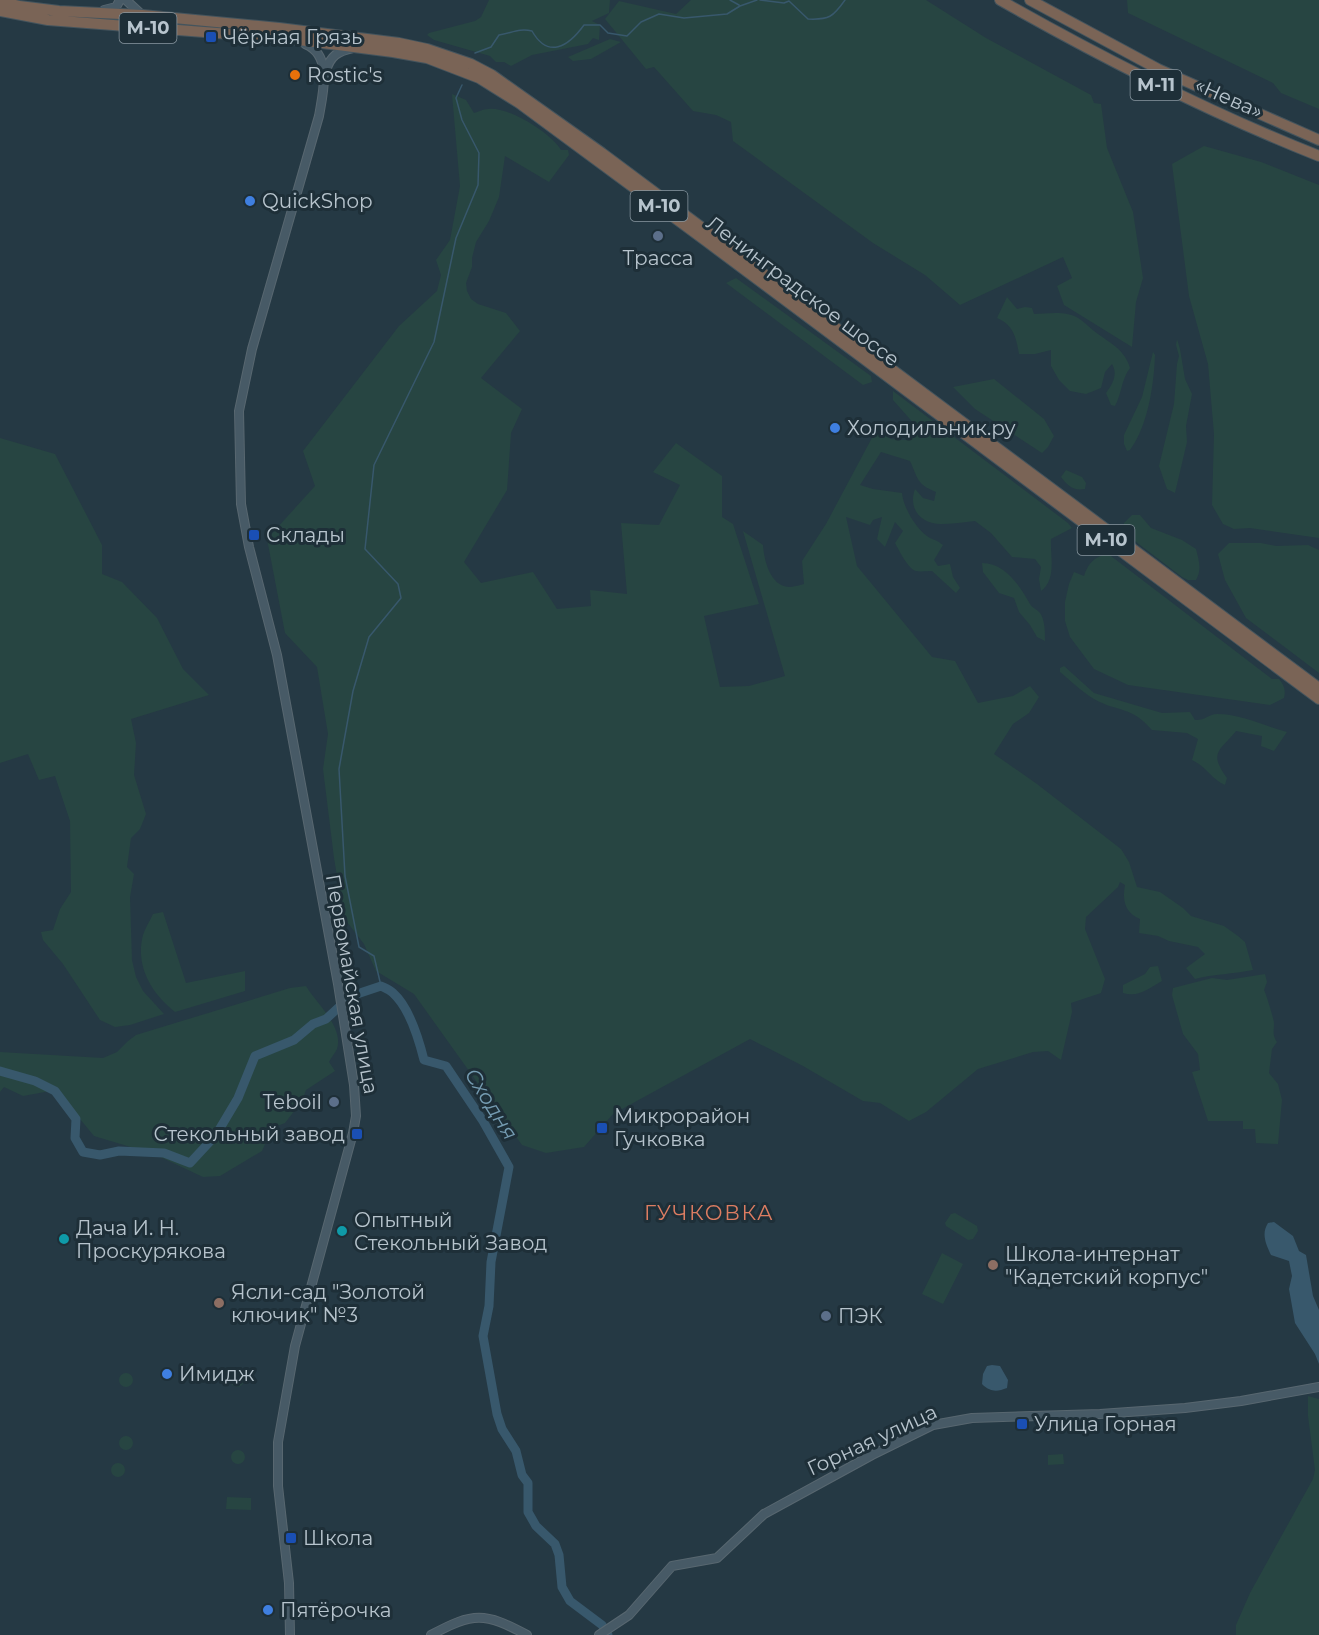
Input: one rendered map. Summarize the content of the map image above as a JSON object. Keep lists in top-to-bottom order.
{
  "streets": {
    "highway": [
      "М-10",
      "М-11",
      "«Нева»",
      "Ленинградское шоссе"
    ],
    "main road": ["Первомайская улица", "Горная улица"]
  },
  "districts": ["ГУЧКОВКА"],
  "water": ["Сходня"],
  "places": {
    "transit": [
      "Чёрная Грязь",
      "Склады",
      "Микрорайон Гучковка",
      "Стекольный завод",
      "Улица Горная",
      "Школа"
    ],
    "other": [
      "Rostic's",
      "QuickShop",
      "Трасса",
      "Холодильник.ру",
      "Teboil",
      "Опытный Стекольный Завод",
      "Дача И. Н. Проскурякова",
      "Школа-интернат \"Кадетский корпус\"",
      "Ясли-сад \"Золотой ключик\" №3",
      "ПЭК",
      "Имидж",
      "Пятёрочка"
    ]
  }
}
